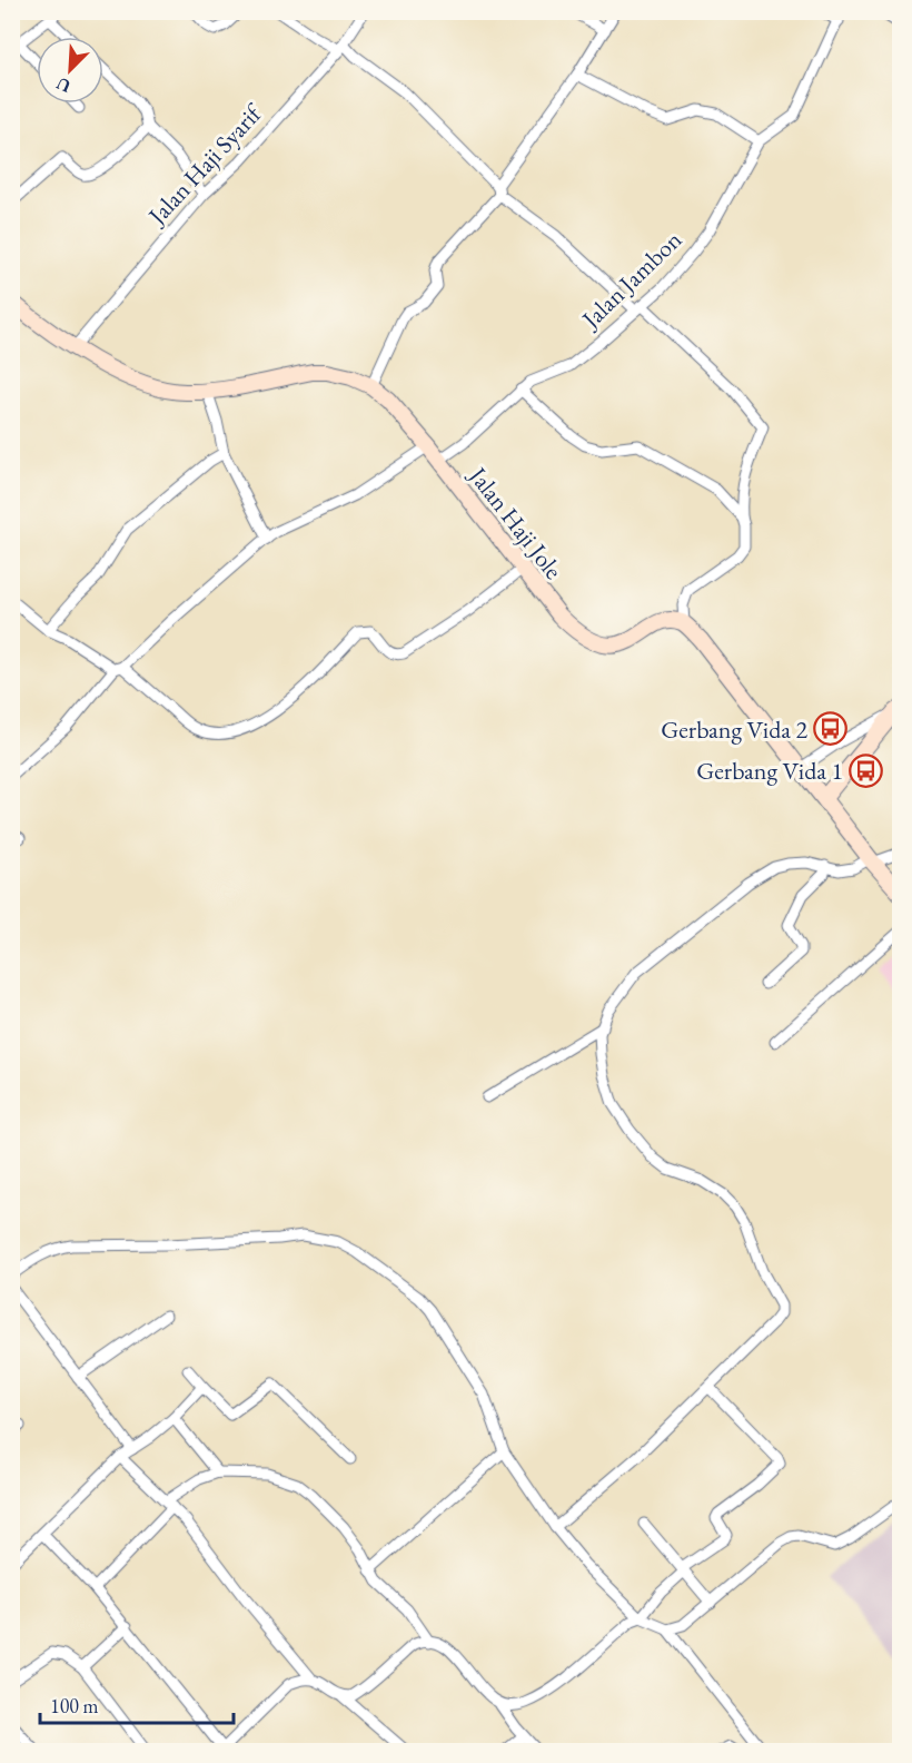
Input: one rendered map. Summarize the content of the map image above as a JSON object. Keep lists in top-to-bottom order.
{
  "streets": {
    "main road": ["Jalan Haji Jole"],
    "street": ["Jalan Haji Syarif", "Jalan Jambon"]
  },
  "crossings": [
    ["Jalan Haji Syarif", "Jalan Haji Jole"],
    ["Jalan Jambon", "Jalan Haji Jole"]
  ],
  "places": {
    "bus stop": ["Gerbang Vida 2", "Gerbang Vida 1"]
  },
  "scale_bar": "100 m",
  "north": "bottom left"
}
